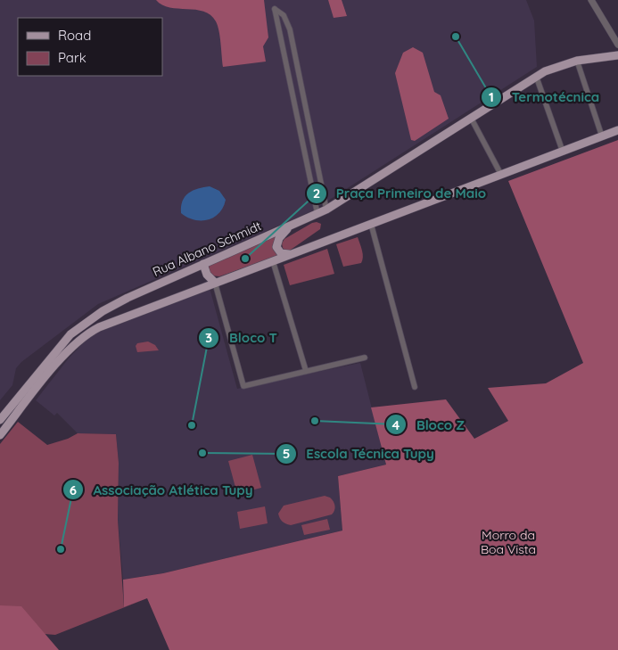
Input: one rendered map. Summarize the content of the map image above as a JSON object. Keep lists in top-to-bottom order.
{
  "streets": {
    "main road": ["Rua Albano Schmidt"]
  },
  "parks": ["Morro da Boa Vista"],
  "places": [
    "Termotécnica",
    "Praça Primeiro de Maio",
    "Bloco Z",
    "Bloco T",
    "Escola Técnica Tupy",
    "Associação Atlética Tupy"
  ],
  "legend": ["Road", "Park"]
}
